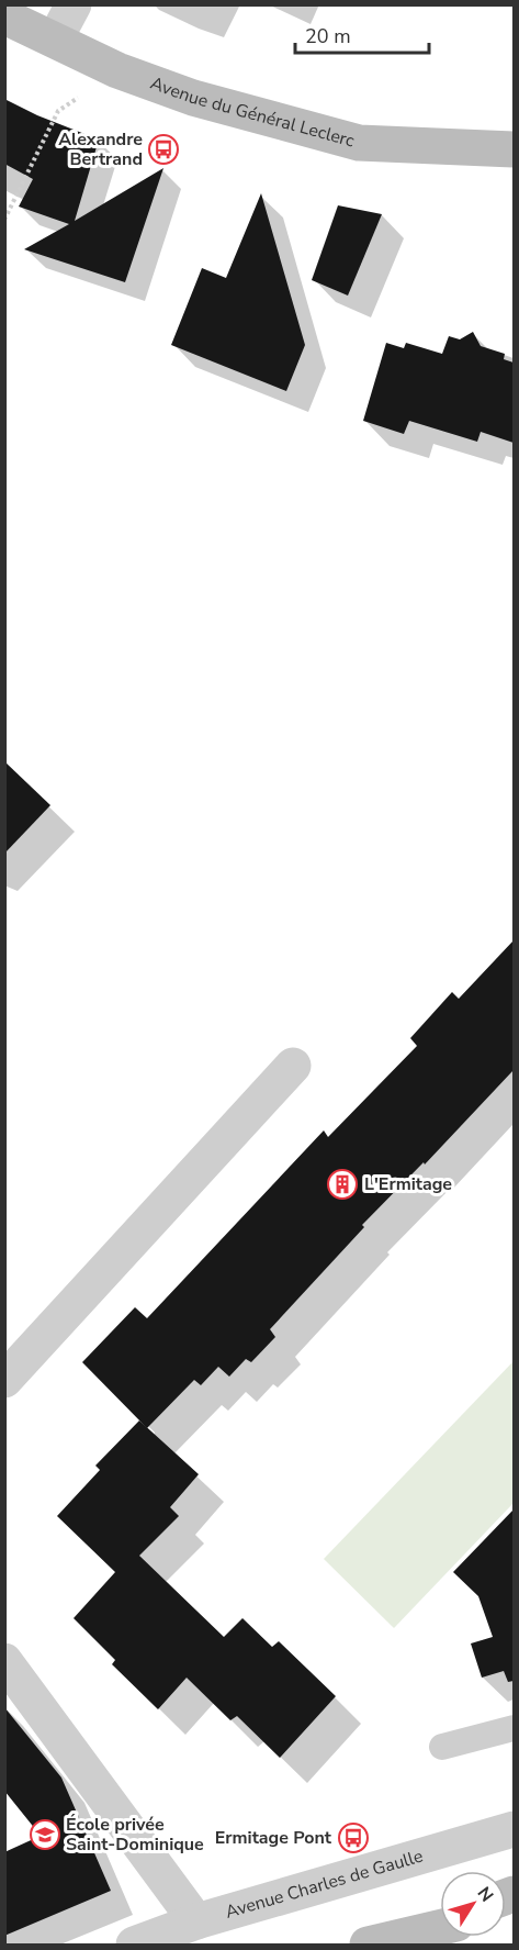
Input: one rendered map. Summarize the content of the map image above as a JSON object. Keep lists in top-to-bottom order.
{
  "streets": {
    "main road": ["Avenue du Général Leclerc"],
    "street": ["Avenue Charles de Gaulle"]
  },
  "places": {
    "bus stop": ["Alexandre Bertrand", "Ermitage Pont"],
    "building": ["L'Ermitage"],
    "school or university": ["École privée Saint-Dominique"]
  },
  "scale_bar": "20 m",
  "north": "top right"
}
